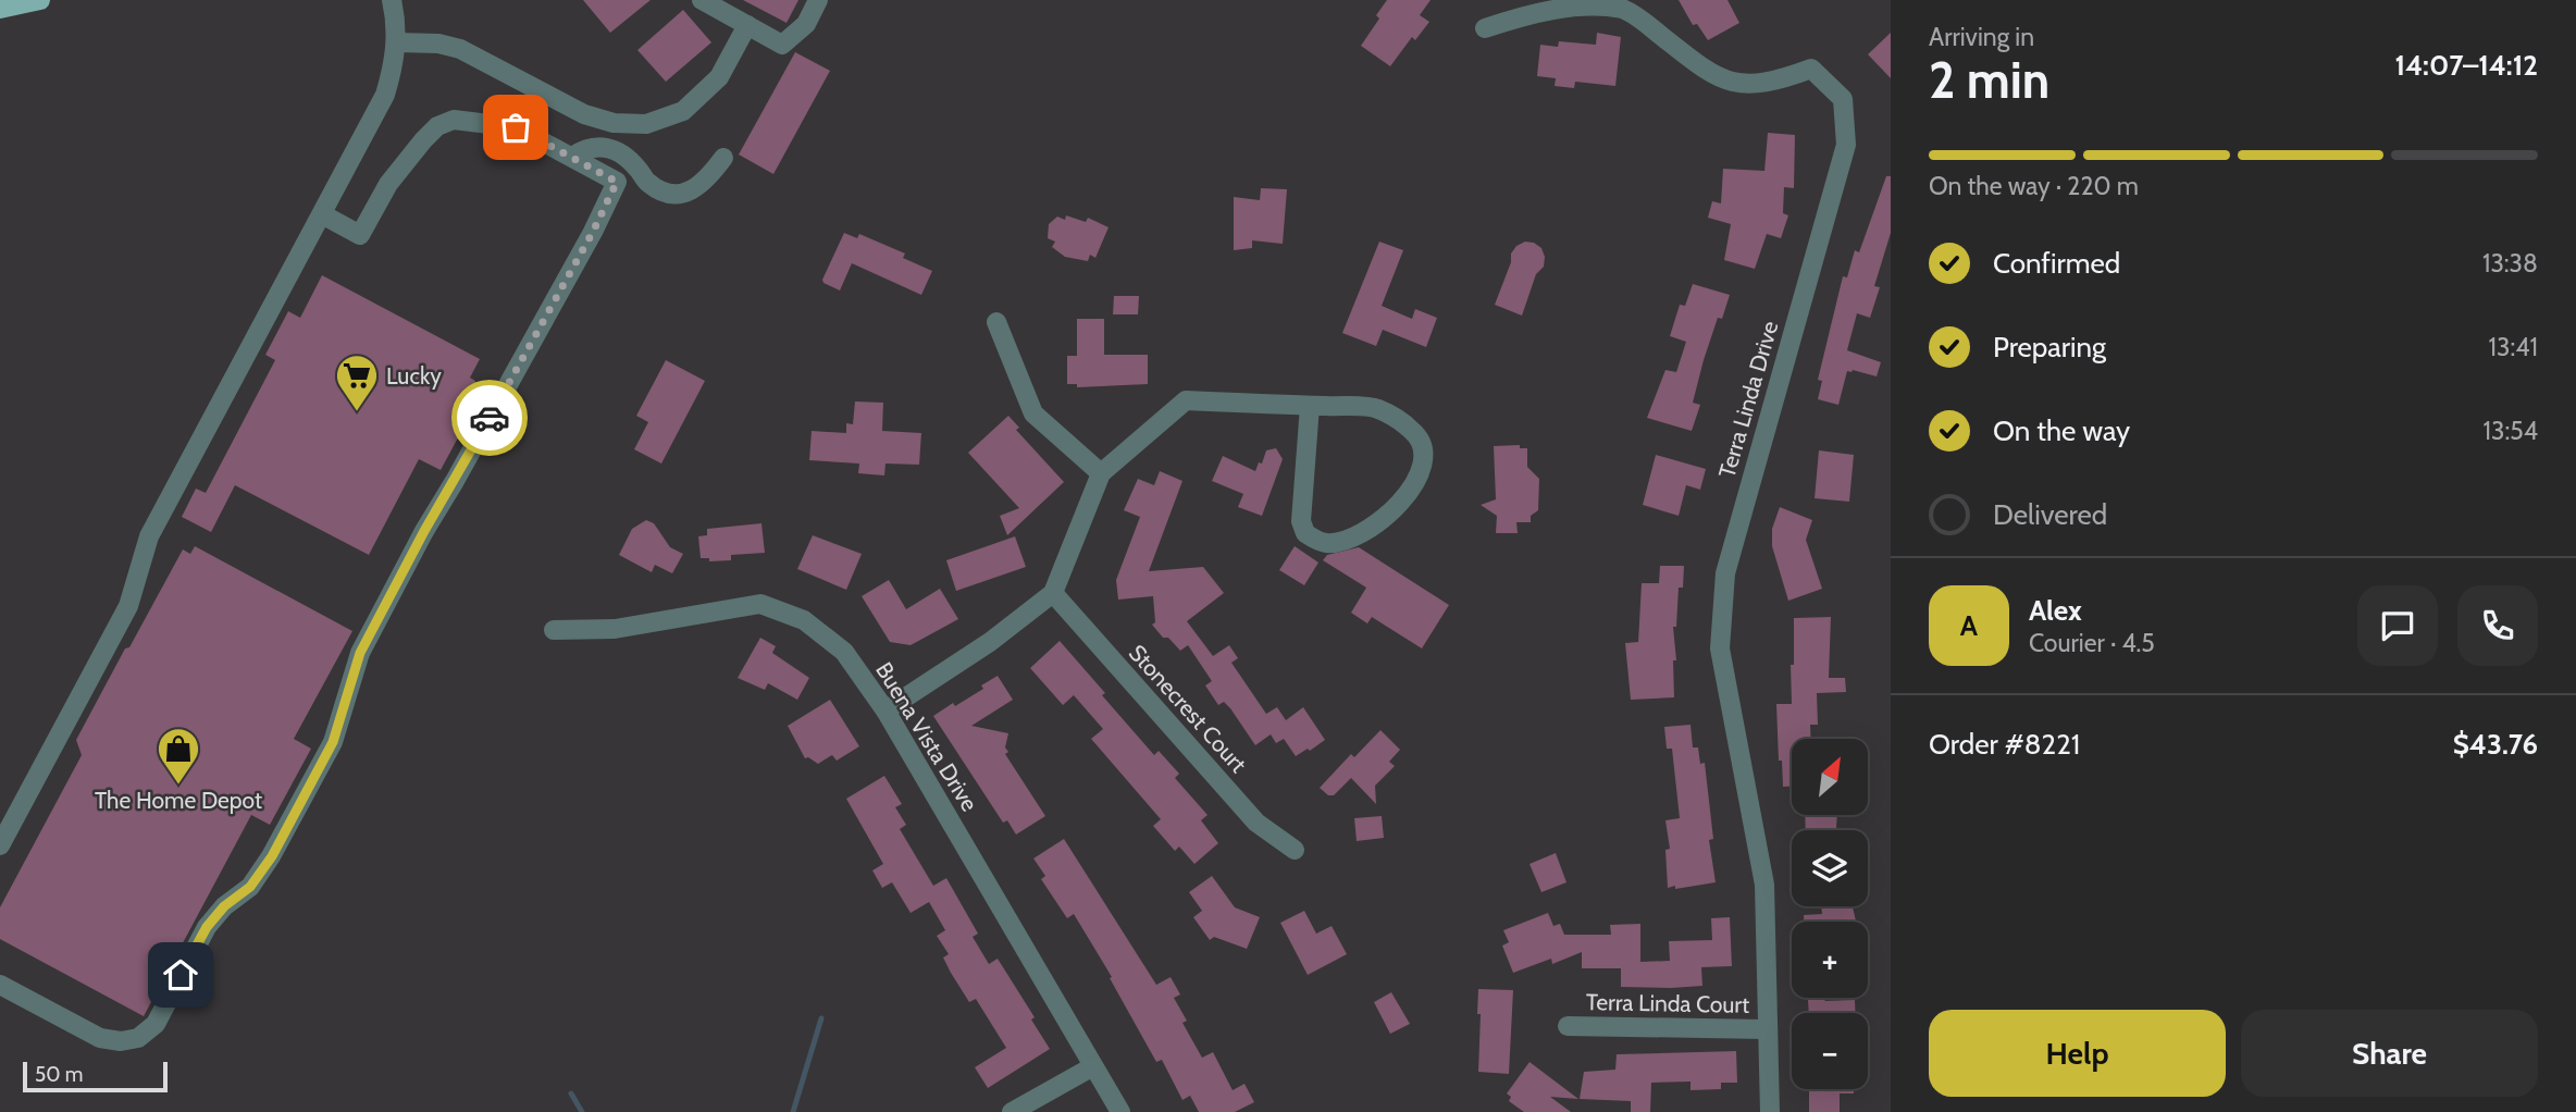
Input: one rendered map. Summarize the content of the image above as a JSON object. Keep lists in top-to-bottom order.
{
  "streets": {
    "street": [
      "Terra Linda Drive",
      "Stonecrest Court",
      "Buena Vista Drive",
      "Terra Linda Court"
    ]
  },
  "crossings": [
    ["Terra Linda Drive", "Terra Linda Court"]
  ],
  "places": {
    "supermarket": ["Lucky"],
    "shop": ["The Home Depot"]
  },
  "scale_bar": "50 m",
  "north": "top right",
  "page": {
    "heading": ["2 min", "Arriving in", "14:07–14:12"],
    "panel": [
      "Alex",
      "Courier · 4.5",
      "Order #8221",
      "$43.76"
    ],
    "bar": "On the way · 220 m",
    "list": [
      ["Confirmed", "13:38"],
      ["Preparing", "13:41"],
      ["On the way", "13:54"],
      "Delivered"
    ],
    "round": "A",
    "map_buttons": ["+", "−"],
    "buttons": ["Help", "Share"],
    "scale": "50 m"
  }
}
